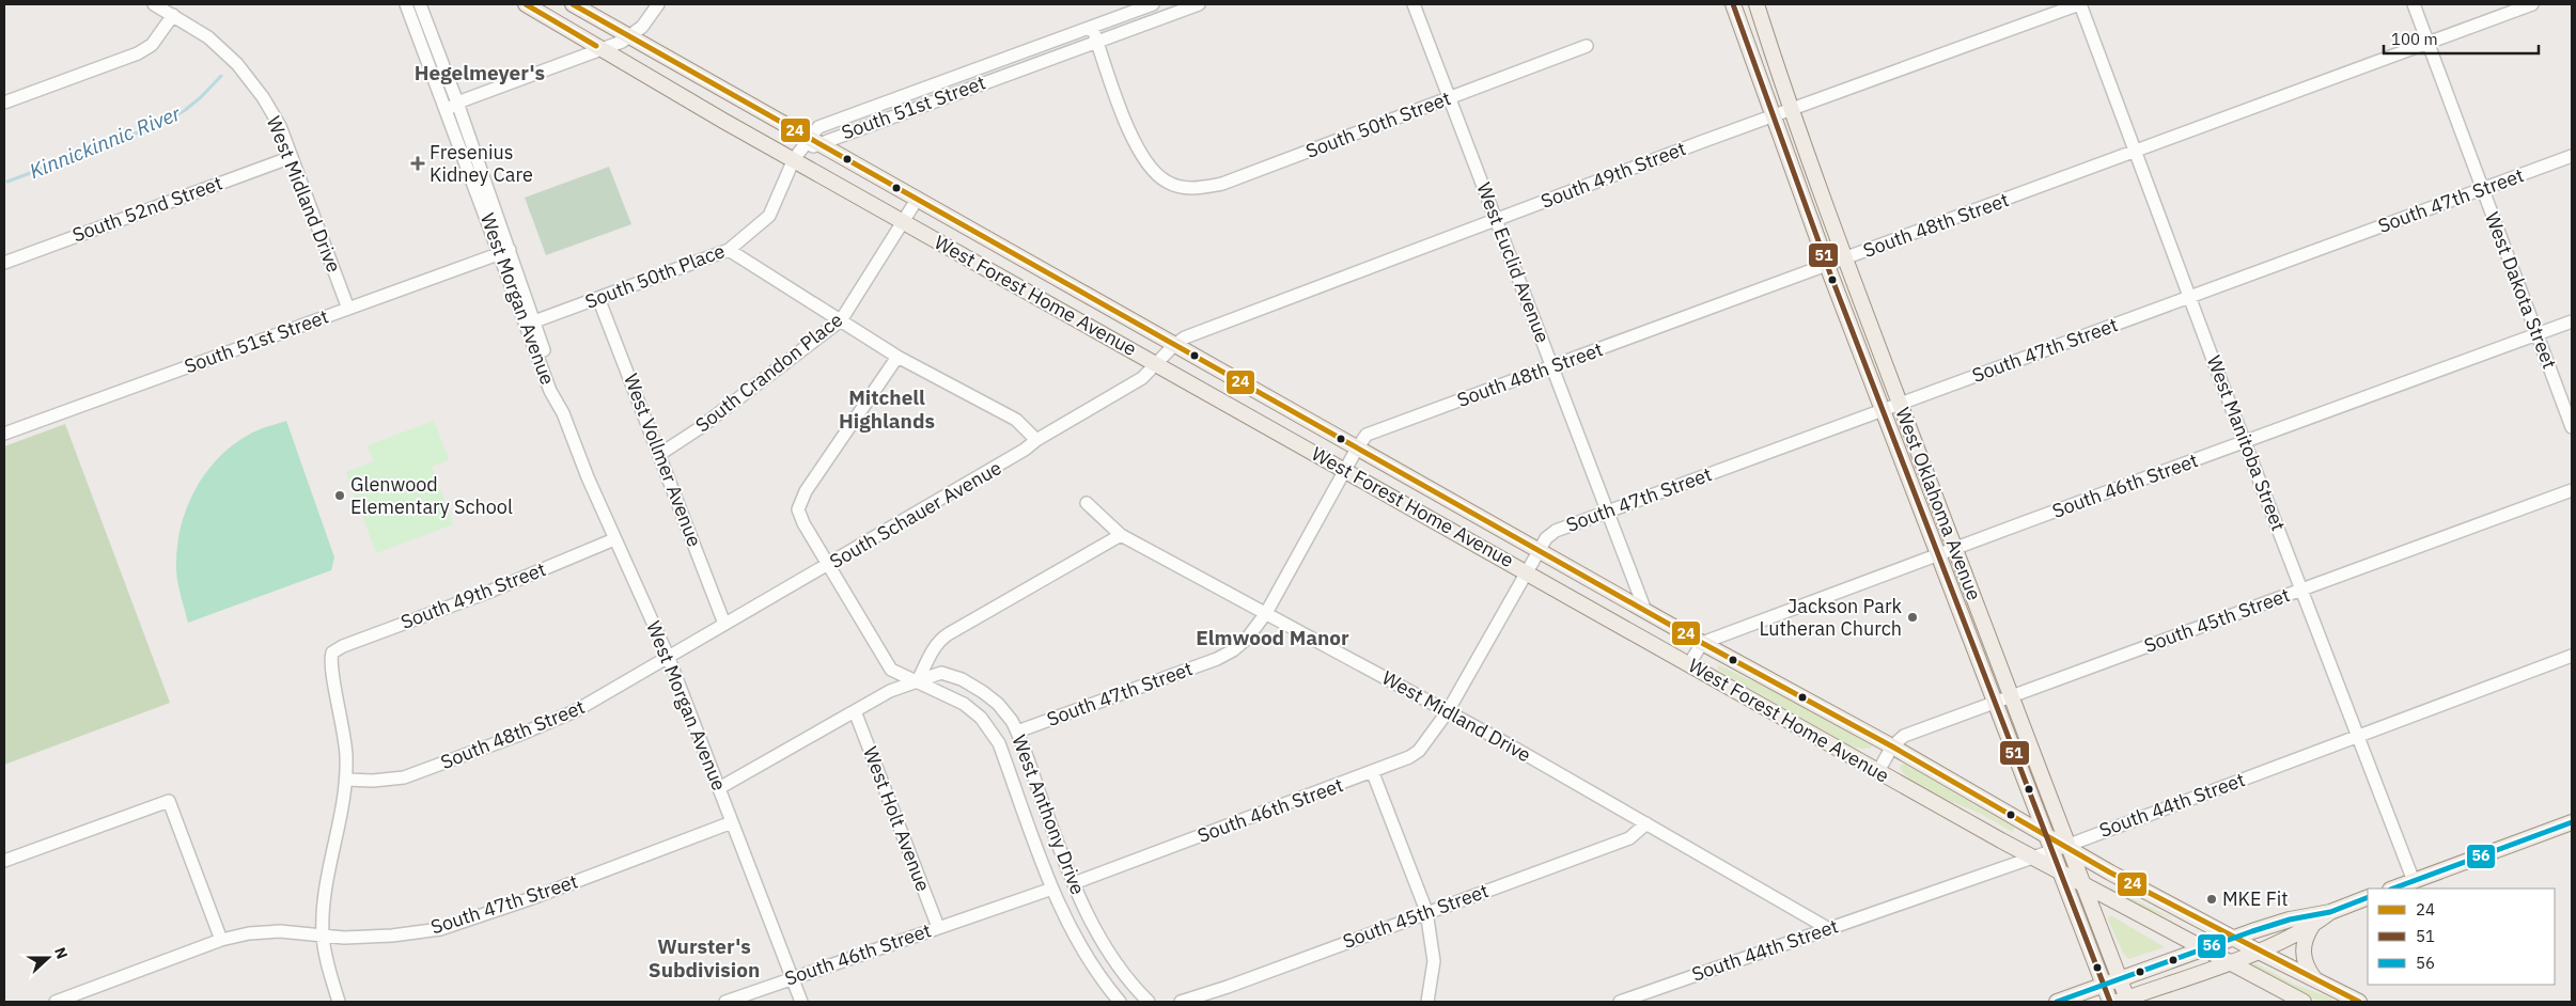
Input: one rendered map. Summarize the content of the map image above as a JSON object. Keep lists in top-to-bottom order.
{
  "streets": {
    "main road": ["West Forest Home Avenue", "West Oklahoma Avenue"],
    "street": [
      "South 51st Street",
      "South 50th Street",
      "South 49th Street",
      "West Midland Drive",
      "South 47th Street",
      "South 52nd Street",
      "South 48th Street",
      "West Euclid Avenue",
      "South 50th Place",
      "West Dakota Street",
      "West Morgan Avenue",
      "South Crandon Place",
      "West Manitoba Street",
      "West Vollmer Avenue",
      "South 46th Street",
      "South Schauer Avenue",
      "South 45th Street",
      "South 44th Street",
      "West Anthony Drive",
      "West Holt Avenue"
    ]
  },
  "crossings": [
    ["South 51st Street", "South 50th Street"],
    ["South 51st Street", "West Midland Drive"],
    ["South 51st Street", "South 50th Place"],
    ["South 51st Street", "West Forest Home Avenue"],
    ["South 51st Street", "West Morgan Avenue"],
    ["South 50th Street", "West Euclid Avenue"],
    ["South 49th Street", "South 48th Street"],
    ["South 49th Street", "West Euclid Avenue"],
    ["South 49th Street", "West Forest Home Avenue"],
    ["South 49th Street", "West Morgan Avenue"],
    ["South 49th Street", "West Manitoba Street"],
    ["South 49th Street", "West Oklahoma Avenue"],
    ["South 49th Street", "South Schauer Avenue"],
    ["West Midland Drive", "South 47th Street"],
    ["West Midland Drive", "South 52nd Street"],
    ["West Midland Drive", "South 48th Street"],
    ["West Midland Drive", "South 46th Street"],
    ["West Midland Drive", "South 45th Street"],
    ["West Midland Drive", "South 44th Street"],
    ["South 47th Street", "South 48th Street"],
    ["South 47th Street", "West Euclid Avenue"],
    ["South 47th Street", "West Dakota Street"],
    ["South 47th Street", "West Forest Home Avenue"],
    ["South 47th Street", "West Morgan Avenue"],
    ["South 47th Street", "West Manitoba Street"],
    ["South 47th Street", "South 46th Street"],
    ["South 47th Street", "West Oklahoma Avenue"],
    ["South 47th Street", "West Anthony Drive"],
    ["South 48th Street", "West Euclid Avenue"],
    ["South 48th Street", "West Dakota Street"],
    ["South 48th Street", "West Forest Home Avenue"],
    ["South 48th Street", "West Morgan Avenue"],
    ["South 48th Street", "West Manitoba Street"],
    ["South 48th Street", "West Oklahoma Avenue"],
    ["South 48th Street", "South Schauer Avenue"],
    ["West Euclid Avenue", "West Forest Home Avenue"],
    ["South 50th Place", "West Forest Home Avenue"],
    ["South 50th Place", "West Morgan Avenue"],
    ["South 50th Place", "West Vollmer Avenue"],
    ["West Dakota Street", "South 46th Street"],
    ["West Forest Home Avenue", "South Crandon Place"],
    ["West Forest Home Avenue", "South 46th Street"],
    ["West Forest Home Avenue", "West Oklahoma Avenue"],
    ["West Forest Home Avenue", "South Schauer Avenue"],
    ["West Forest Home Avenue", "South 45th Street"],
    ["West Forest Home Avenue", "South 44th Street"],
    ["West Morgan Avenue", "South 46th Street"],
    ["West Morgan Avenue", "South Schauer Avenue"],
    ["South Crandon Place", "West Vollmer Avenue"],
    ["West Manitoba Street", "South 46th Street"],
    ["West Manitoba Street", "South 45th Street"],
    ["West Manitoba Street", "South 44th Street"],
    ["West Vollmer Avenue", "South Schauer Avenue"],
    ["South 46th Street", "West Oklahoma Avenue"],
    ["South 46th Street", "West Anthony Drive"],
    ["South 46th Street", "West Holt Avenue"],
    ["West Oklahoma Avenue", "South 45th Street"],
    ["West Oklahoma Avenue", "South 44th Street"],
    ["South Schauer Avenue", "West Anthony Drive"]
  ],
  "districts": [
    "Hegelmeyer's",
    "Mitchell Highlands",
    "Elmwood Manor",
    "Wurster's Subdivision"
  ],
  "water": ["Kinnickinnic River"],
  "places": {
    "health": ["Fresenius Kidney Care"],
    "other": ["Glenwood Elementary School", "Jackson Park Lutheran Church", "MKE Fit"]
  },
  "lines": ["transit line 24", "transit line 51", "transit line 56"],
  "legend": ["24", "51", "56"],
  "scale_bar": "100 m",
  "north": "right"
}
